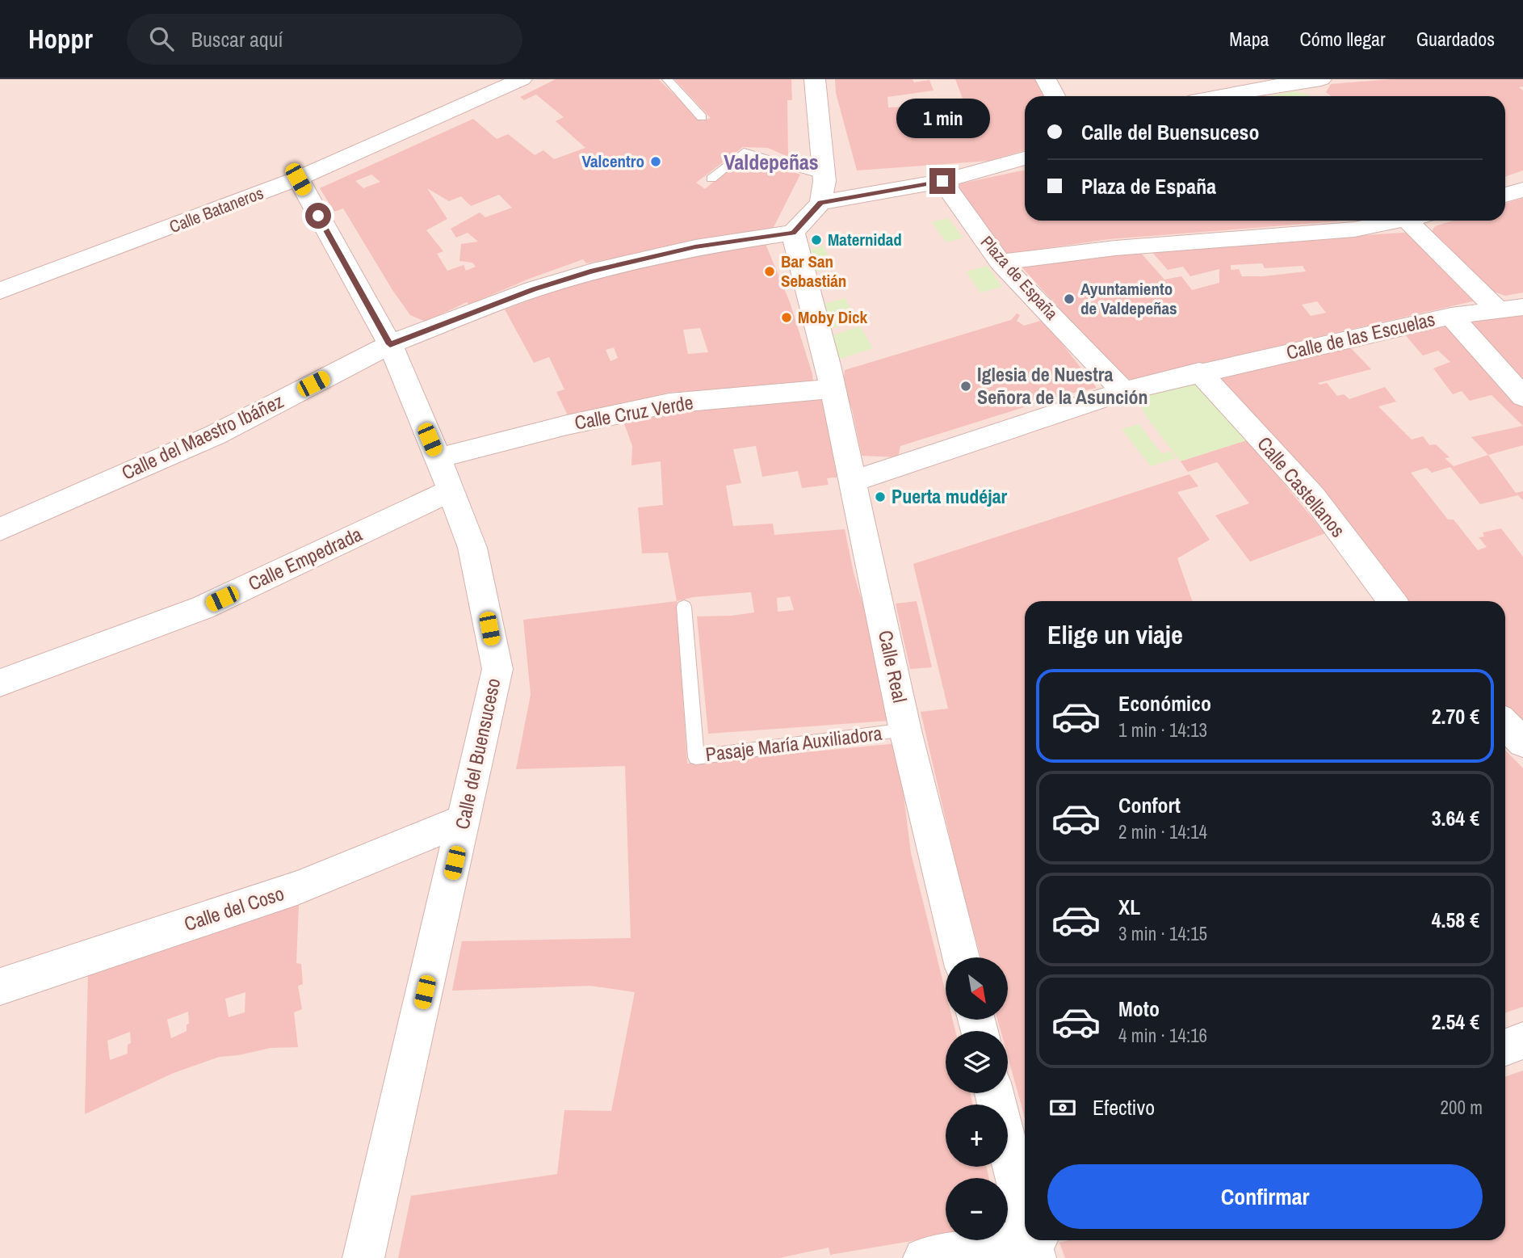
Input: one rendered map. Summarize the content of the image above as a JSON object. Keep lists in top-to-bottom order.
{
  "streets": {
    "street": [
      "Calle Bataneros",
      "Plaza de España",
      "Calle de las Escuelas",
      "Calle Cruz Verde",
      "Calle del Maestro Ibáñez",
      "Calle Castellanos",
      "Calle Empedrada",
      "Calle Real",
      "Calle del Buensuceso",
      "Calle del Coso"
    ],
    "lane": ["Pasaje María Auxiliadora"]
  },
  "crossings": [
    ["Calle Bataneros", "Calle del Buensuceso"],
    ["Plaza de España", "Calle de las Escuelas"],
    ["Calle de las Escuelas", "Calle Castellanos"],
    ["Calle Cruz Verde", "Calle Real"],
    ["Calle Cruz Verde", "Calle del Buensuceso"],
    ["Calle del Maestro Ibáñez", "Calle del Buensuceso"],
    ["Calle Empedrada", "Calle del Buensuceso"],
    ["Calle Real", "Pasaje María Auxiliadora"],
    ["Calle del Buensuceso", "Calle del Coso"]
  ],
  "districts": ["Valdepeñas"],
  "places": [
    "Valcentro",
    "Maternidad",
    "Bar San Sebastián",
    "Ayuntamiento de Valdepeñas",
    "Moby Dick",
    "Iglesia de Nuestra Señora de la Asunción",
    "Puerta mudéjar"
  ],
  "north": "bottom right",
  "page": {
    "header": "Hoppr",
    "search": "Buscar aquí",
    "nav": ["Mapa", "Cómo llegar", "Guardados"],
    "banner": ["Calle del Buensuceso", "Plaza de España"],
    "bubble": "1 min",
    "heading": "Elige un viaje",
    "list": [
      {
        "name": "Económico",
        "note": "1 min · 14:13",
        "value": "2.70 €"
      },
      {
        "name": "Confort",
        "note": "2 min · 14:14",
        "value": "3.64 €"
      },
      {
        "name": "XL",
        "note": "3 min · 14:15",
        "value": "4.58 €"
      },
      {
        "name": "Moto",
        "note": "4 min · 14:16",
        "value": "2.54 €"
      }
    ],
    "map_buttons": ["+", "−"],
    "pay": ["Efectivo", "200 m"],
    "buttons": "Confirmar"
  }
}
